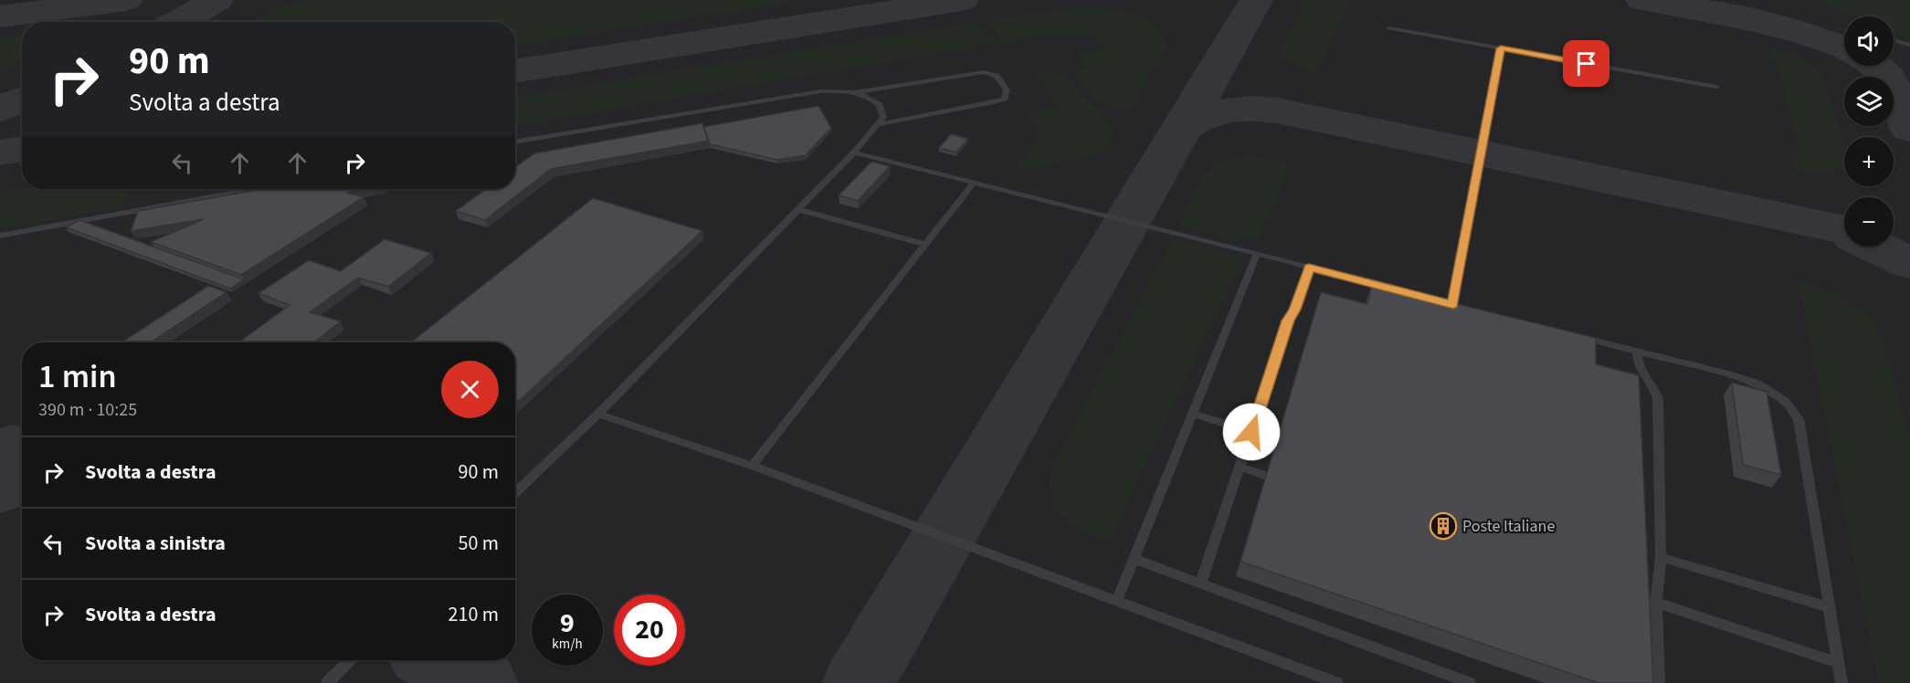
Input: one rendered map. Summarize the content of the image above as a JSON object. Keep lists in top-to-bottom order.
{
  "places": {
    "building": ["Poste Italiane"]
  },
  "page": {
    "map_buttons": ["+", "−"],
    "turn": ["90 m", "Svolta a destra"],
    "heading": ["1 min", "390 m · 10:25"],
    "list": [
      {
        "name": "Svolta a destra",
        "value": "90 m"
      },
      {
        "name": "Svolta a sinistra",
        "value": "50 m"
      },
      {
        "name": "Svolta a destra",
        "value": "210 m"
      }
    ],
    "speed": "9 km/h",
    "limit": "20"
  }
}
